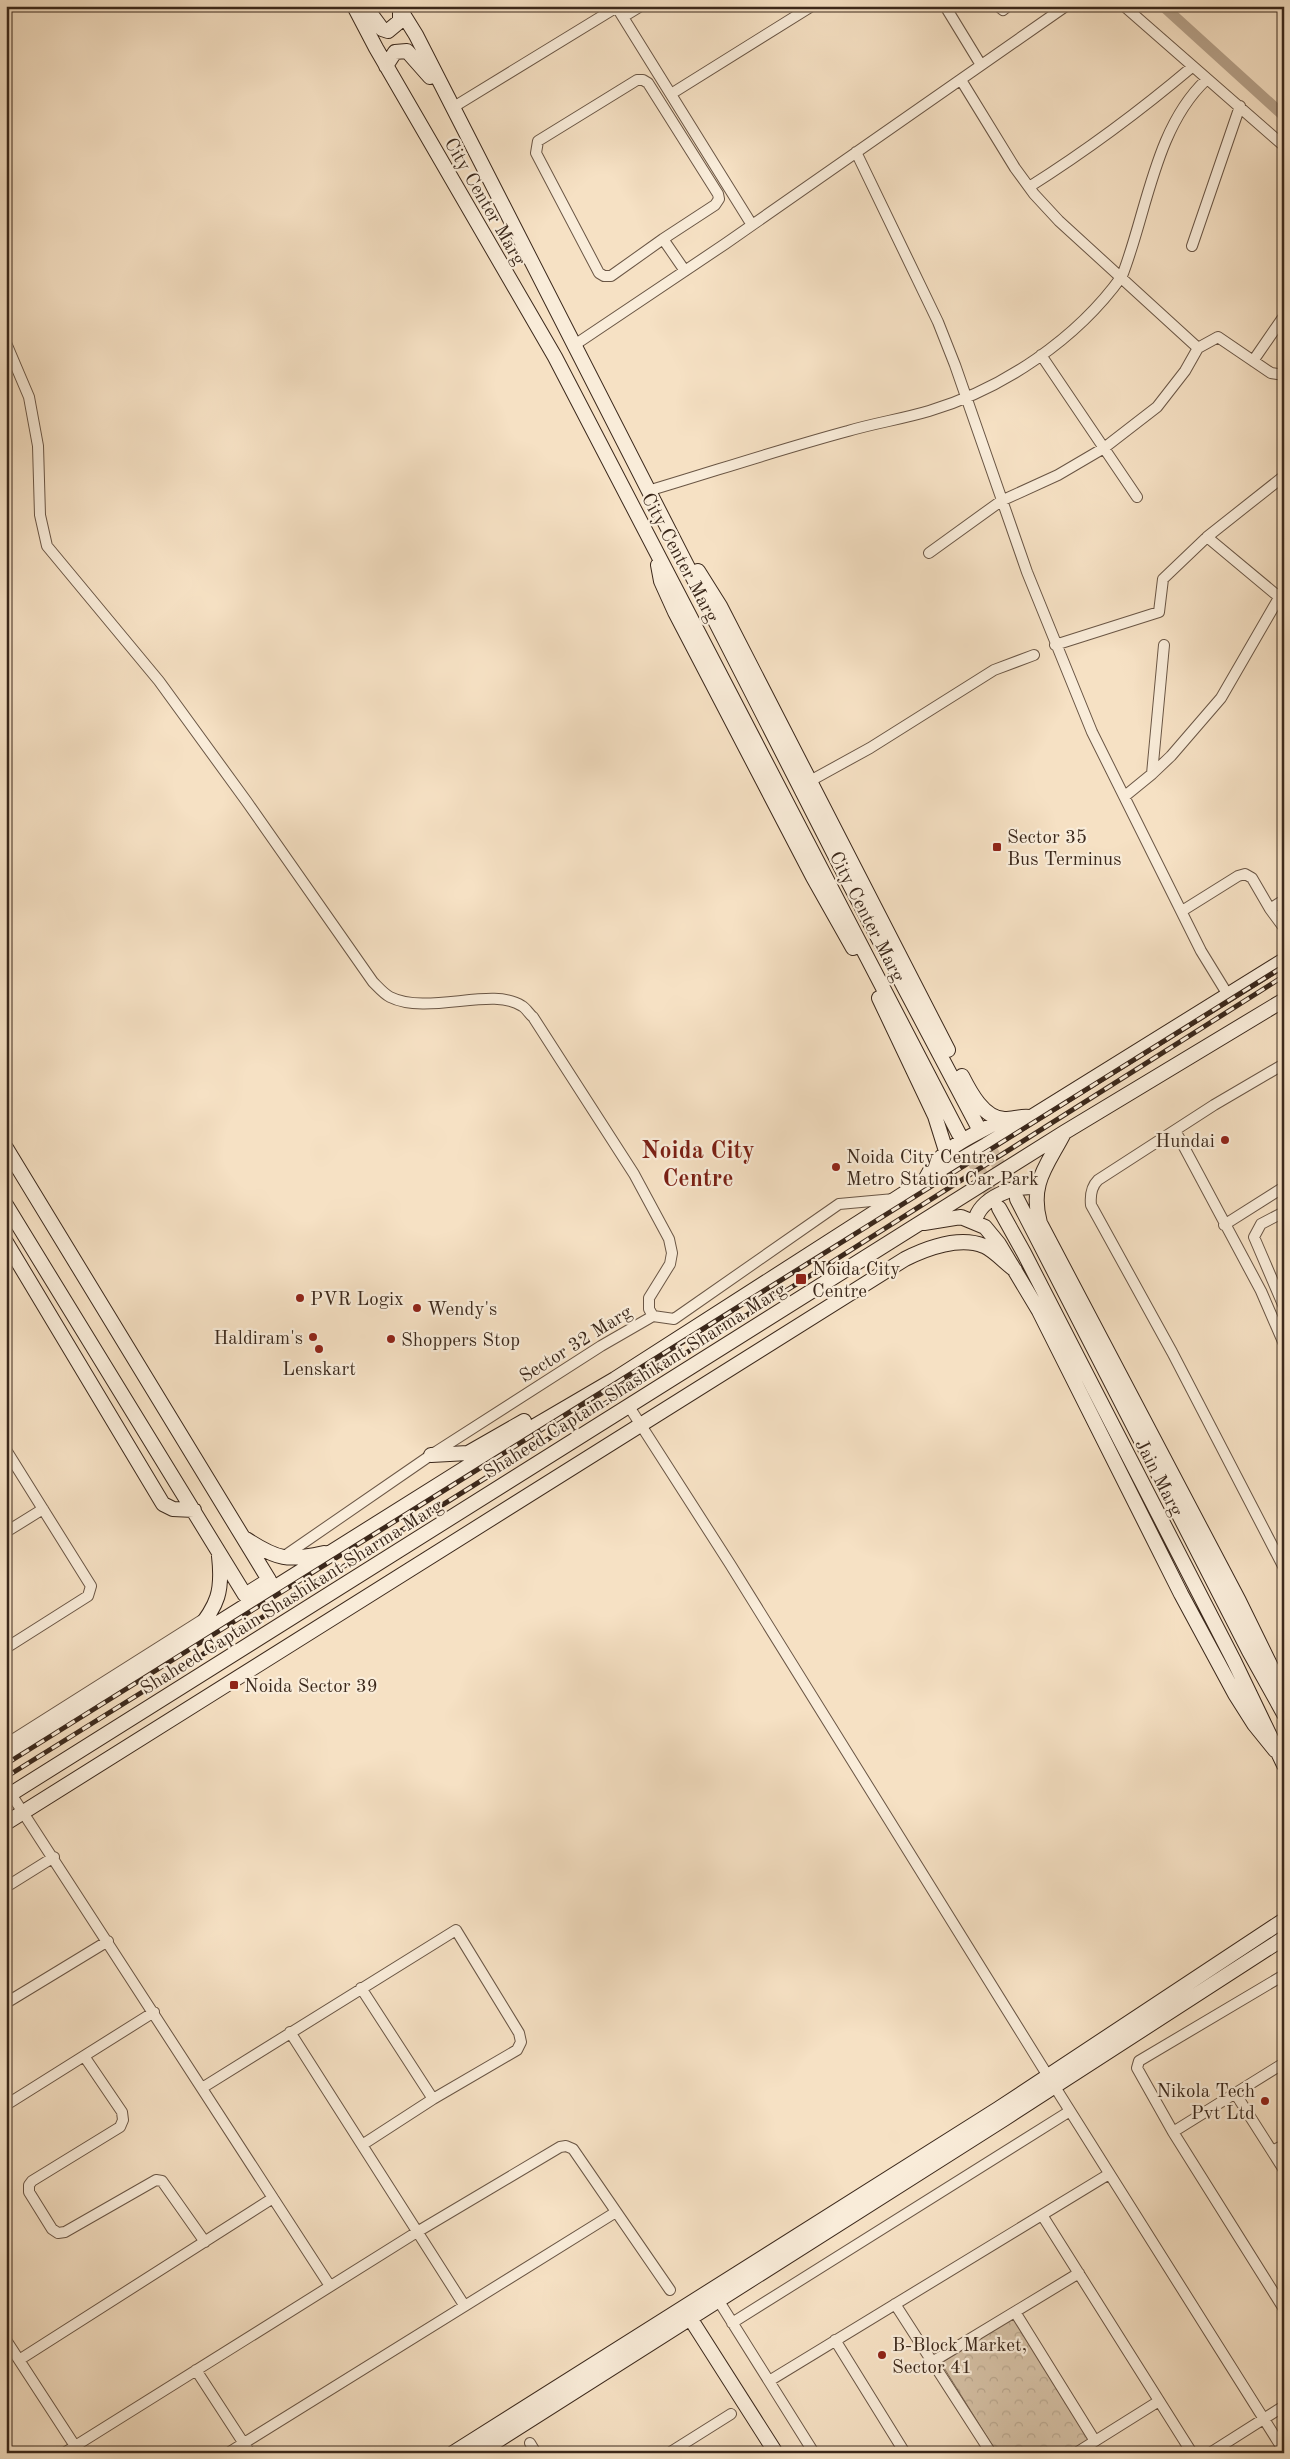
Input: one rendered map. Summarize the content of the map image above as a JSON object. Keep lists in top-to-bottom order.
{
  "streets": {
    "main road": ["City Center Marg", "Shaheed Captain Shashikant Sharma Marg", "Jain Marg"],
    "street": ["Sector 32 Marg"]
  },
  "crossings": [
    ["Sector 32 Marg", "Shaheed Captain Shashikant Sharma Marg"]
  ],
  "districts": ["Noida City Centre"],
  "places": {
    "transit": ["Sector 35 Bus Terminus", "Noida City Centre", "Noida Sector 39"],
    "other": [
      "Hundai",
      "Noida City Centre Metro Station Car Park",
      "PVR Logix",
      "Wendy's",
      "Haldiram's",
      "Shoppers Stop",
      "Lenskart",
      "Nikola Tech Pvt Ltd",
      "B-Block Market, Sector 41"
    ]
  }
}
